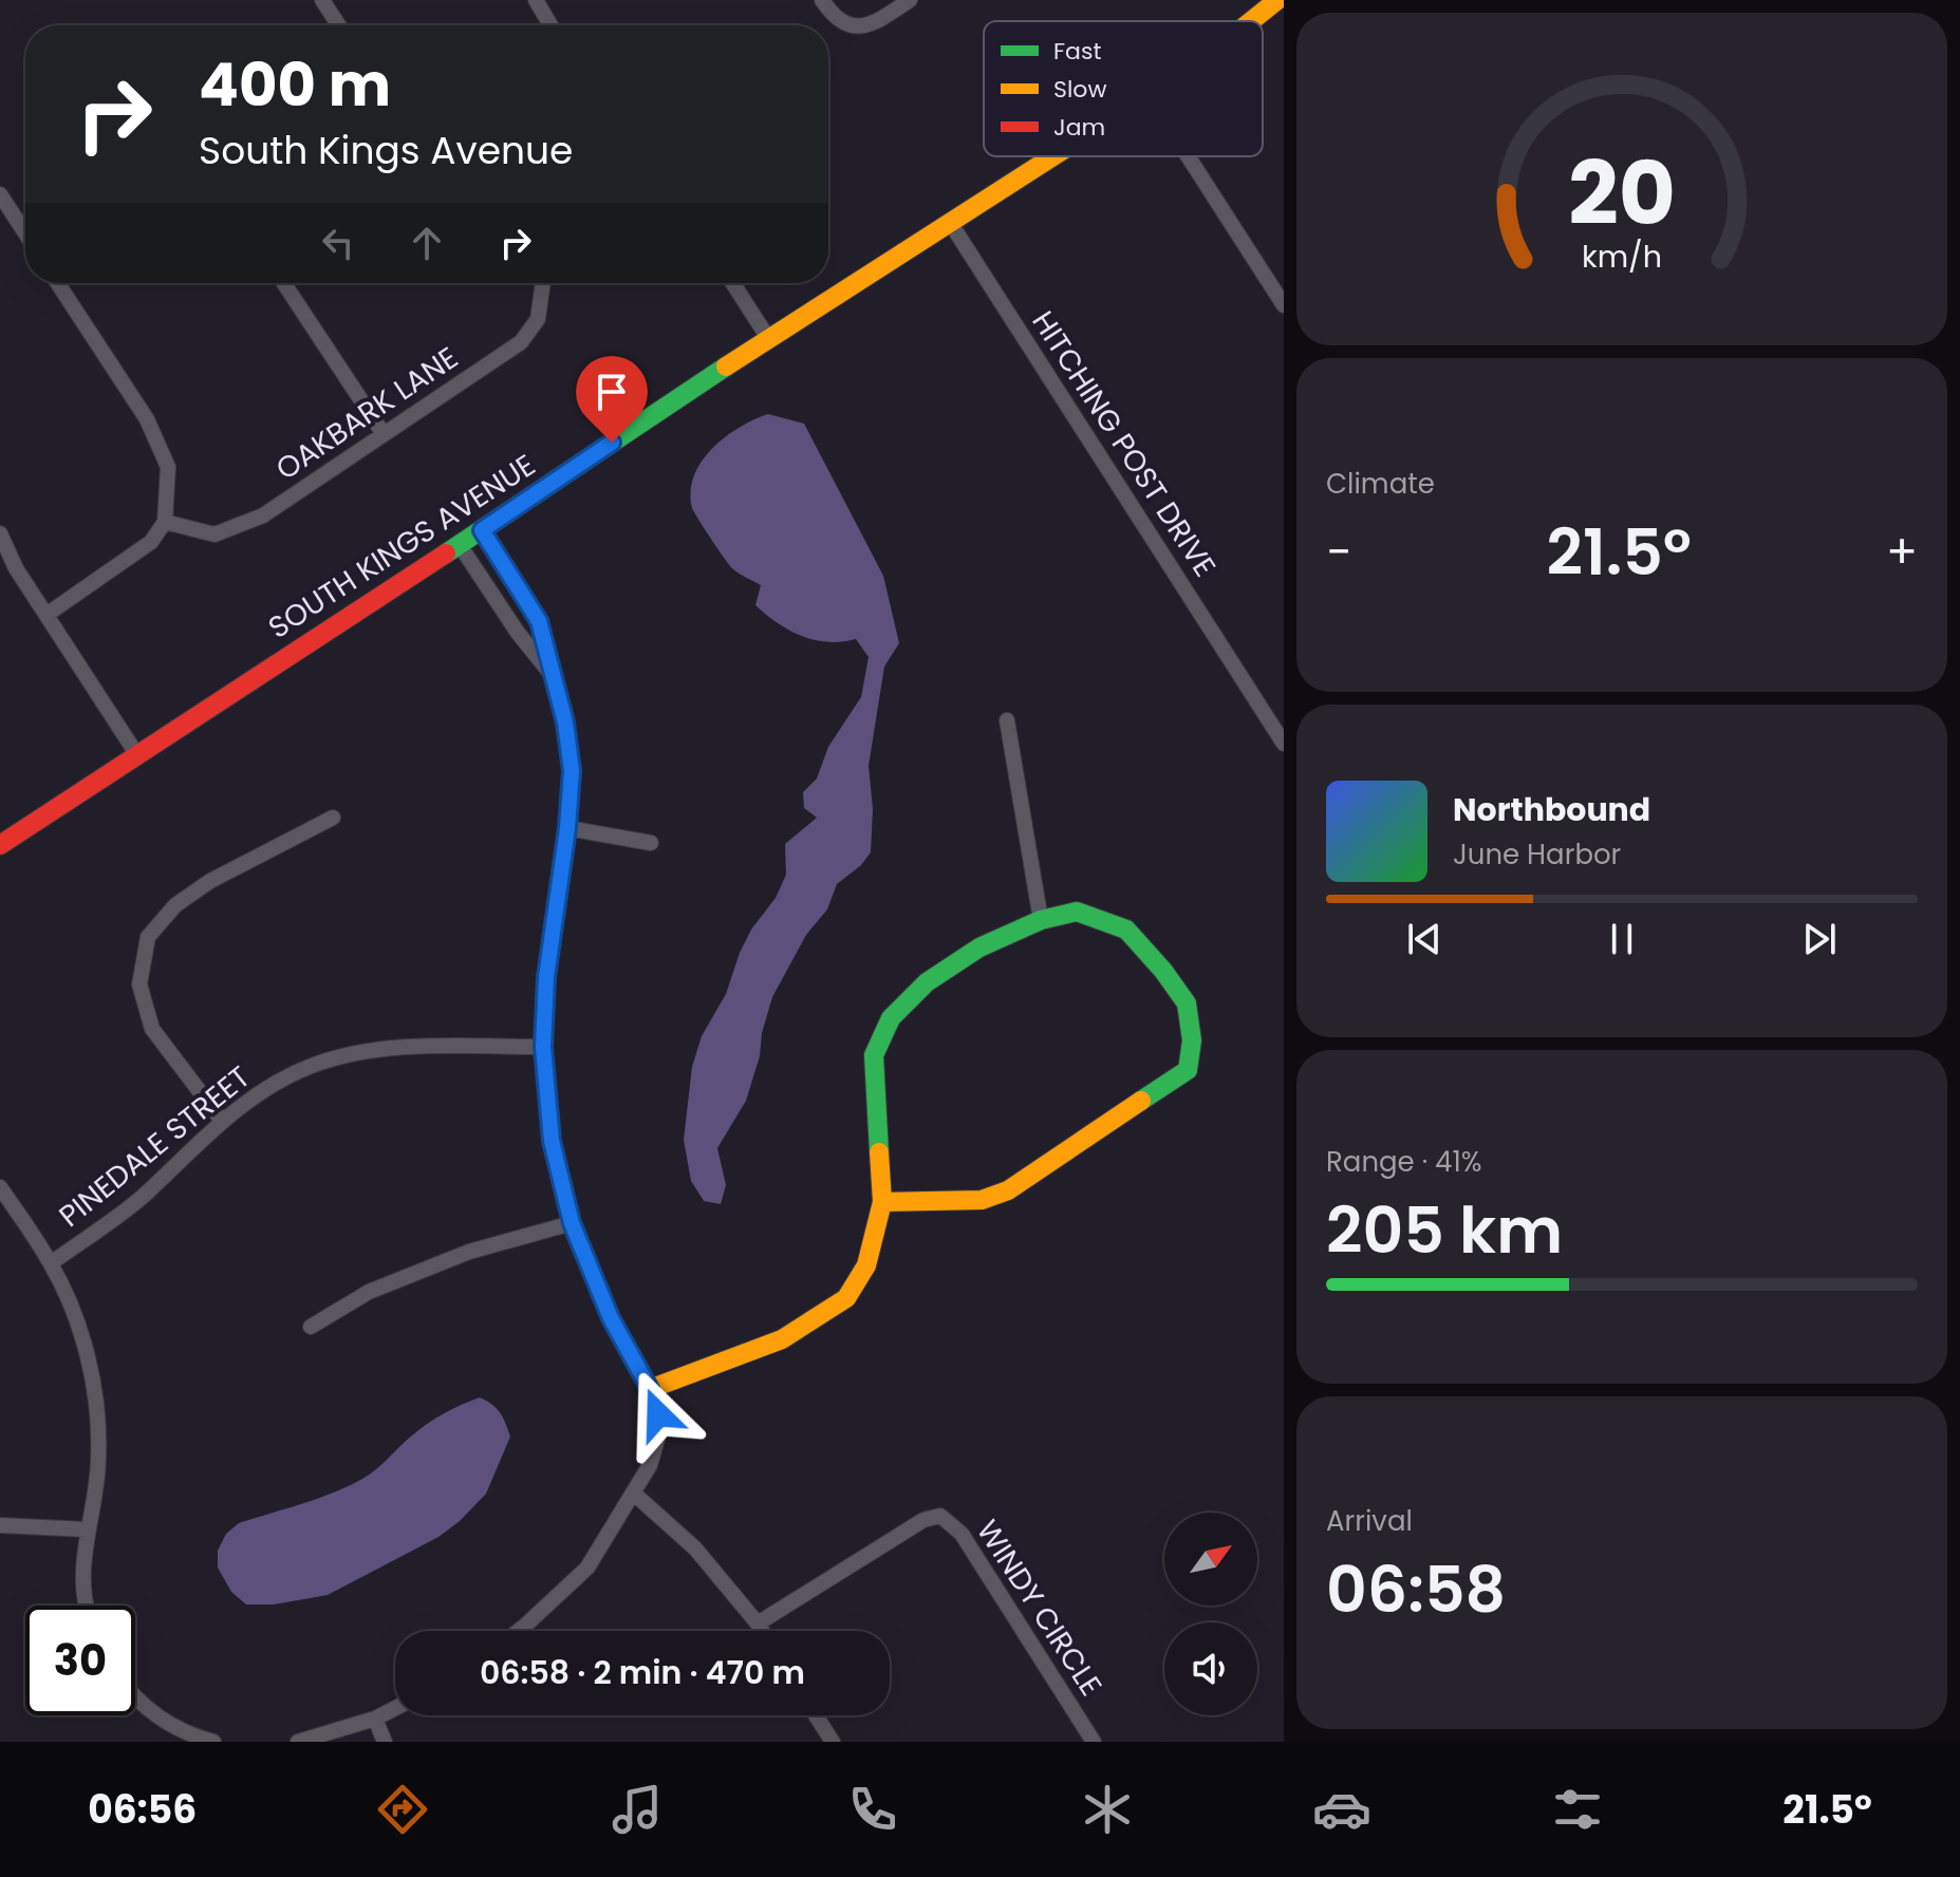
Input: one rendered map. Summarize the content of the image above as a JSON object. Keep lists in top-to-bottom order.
{
  "streets": {
    "street": [
      "OAKBARK LANE",
      "HITCHING POST DRIVE",
      "SOUTH KINGS AVENUE",
      "PINEDALE STREET",
      "WINDY CIRCLE"
    ]
  },
  "crossings": [
    ["HITCHING POST DRIVE", "SOUTH KINGS AVENUE"]
  ],
  "legend": ["Fast", "Slow", "Jam"],
  "north": "top right",
  "page": {
    "turn": ["400 m", "South Kings Avenue"],
    "tile": [
      "Climate",
      ["Range · 41%", "205 km"],
      ["Arrival", "06:58"]
    ],
    "heat": ["−", "21.5°", "+"],
    "song": ["Northbound", "June Harbor"],
    "limit": "30",
    "trip": "06:58 · 2 min · 470 m",
    "tabs": ["06:56", "21.5°"],
    "gauge": ["20", "km/h"]
  }
}
